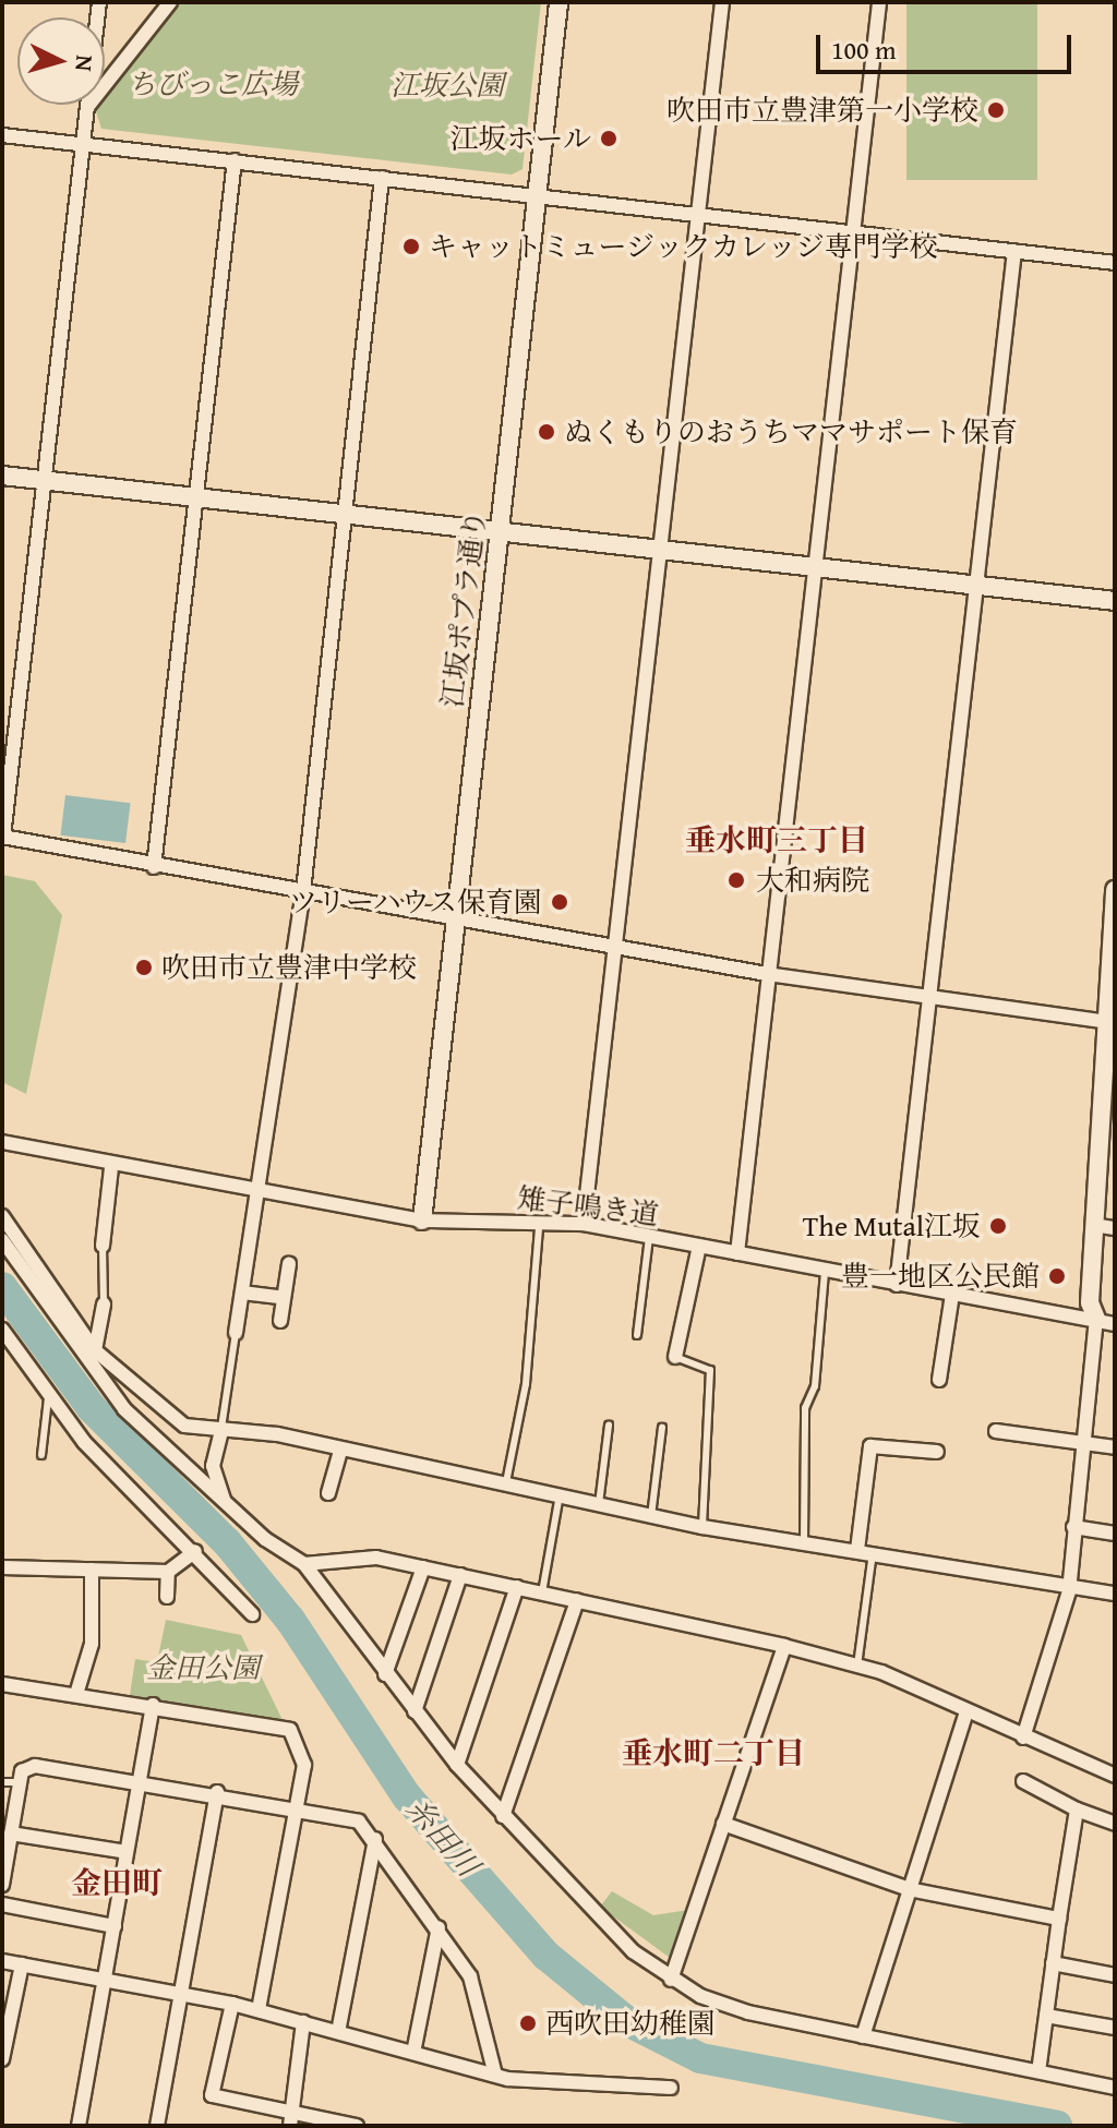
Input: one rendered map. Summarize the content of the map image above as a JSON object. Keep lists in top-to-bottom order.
{
  "streets": {
    "street": ["江坂ポプラ通り", "雉子鳴き道"]
  },
  "crossings": [
    ["江坂ポプラ通り", "雉子鳴き道"]
  ],
  "districts": ["垂水町三丁目", "垂水町二丁目", "金田町"],
  "water": ["糸田川"],
  "parks": ["ちびっこ広場", "江坂公園", "金田公園"],
  "places": [
    "吹田市立豊津第一小学校",
    "江坂ホール",
    "キャットミュージックカレッジ専門学校",
    "ぬくもりのおうちママサポート保育",
    "大和病院",
    "ツリーハウス保育園",
    "吹田市立豊津中学校",
    "The Mutal江坂",
    "豊一地区公民館",
    "西吹田幼稚園"
  ],
  "scale_bar": "100 m",
  "north": "right"
}
